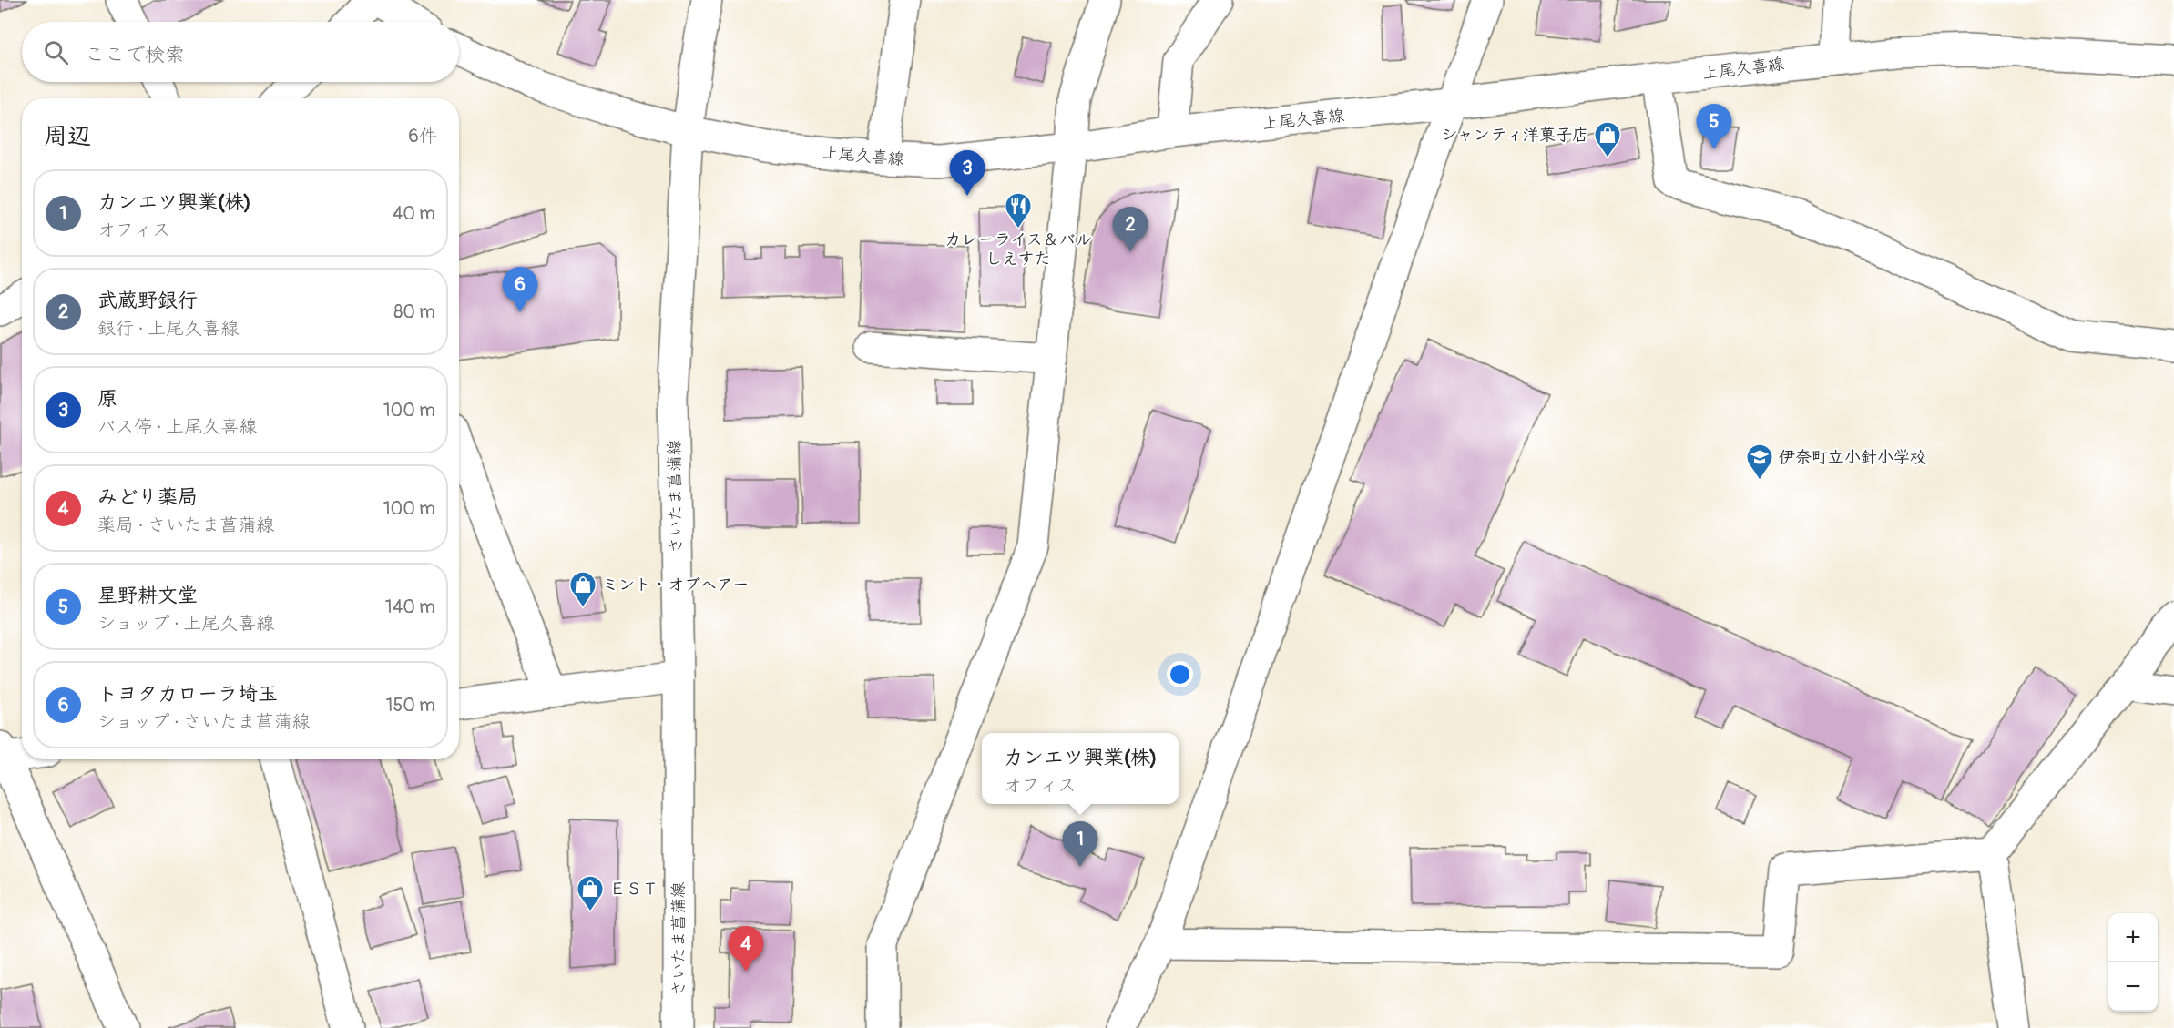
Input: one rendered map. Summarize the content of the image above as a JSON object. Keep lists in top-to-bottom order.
{
  "streets": {
    "street": ["上尾久喜線", "さいたま菖蒲線"]
  },
  "crossings": [
    ["上尾久喜線", "さいたま菖蒲線"]
  ],
  "places": {
    "shop": ["シャンティ洋菓子店", "ミント・オブヘアー", "ＥＳＴ"],
    "restaurant": ["カレーライス＆バル しえすた"],
    "school or university": ["伊奈町立小針小学校"]
  },
  "page": {
    "search": "ここで検索",
    "heading": ["周辺", "6件"],
    "pins": [
      "5",
      "3",
      "2",
      "6",
      "1",
      "4"
    ],
    "list": [
      {
        "mark": "1",
        "name": "カンエツ興業(株)",
        "note": "オフィス",
        "value": "40 m"
      },
      {
        "mark": "2",
        "name": "武蔵野銀行",
        "note": "銀行 · 上尾久喜線",
        "value": "80 m"
      },
      {
        "mark": "3",
        "name": "原",
        "note": "バス停 · 上尾久喜線",
        "value": "100 m"
      },
      {
        "mark": "4",
        "name": "みどり薬局",
        "note": "薬局 · さいたま菖蒲線",
        "value": "100 m"
      },
      {
        "mark": "5",
        "name": "星野耕文堂",
        "note": "ショップ · 上尾久喜線",
        "value": "140 m"
      },
      {
        "mark": "6",
        "name": "トヨタカローラ埼玉",
        "note": "ショップ · さいたま菖蒲線",
        "value": "150 m"
      }
    ],
    "popup": ["カンエツ興業(株)", "オフィス"],
    "map_buttons": ["+", "−"]
  }
}
